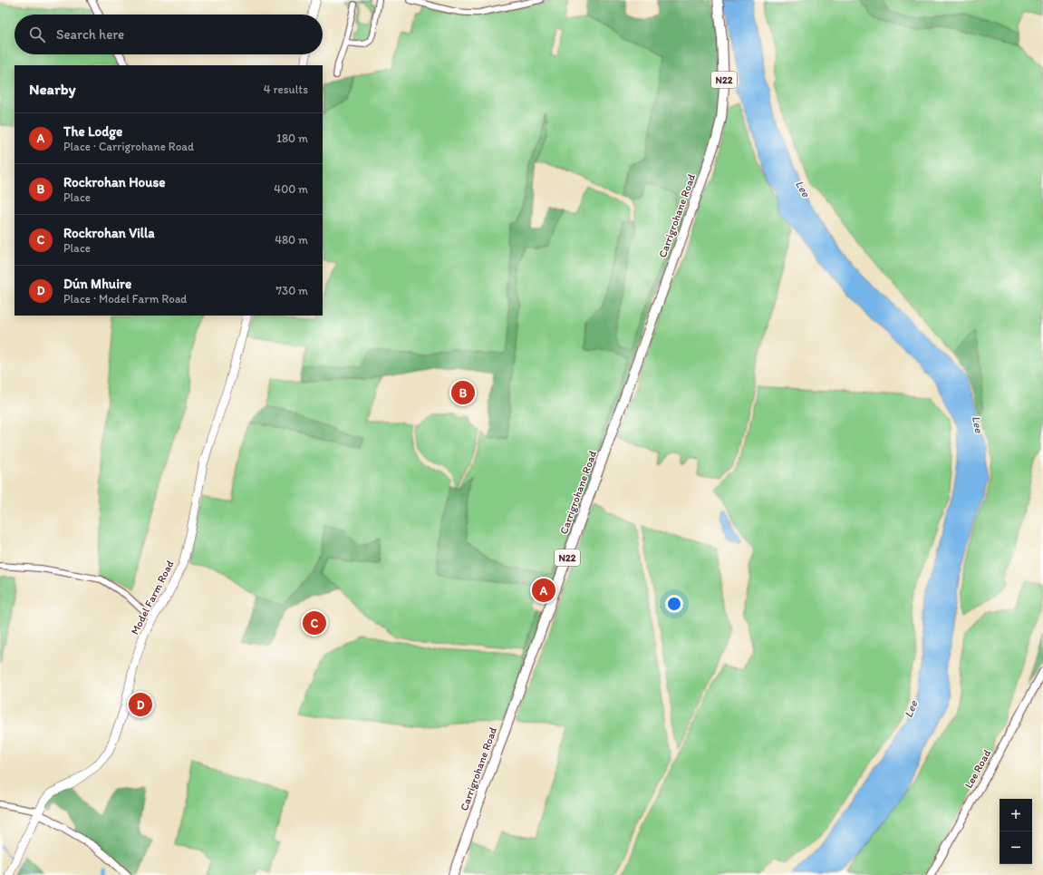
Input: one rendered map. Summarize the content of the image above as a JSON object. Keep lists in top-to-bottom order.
{
  "streets": {
    "highway": ["N22", "Carrigrohane Road"],
    "main road": ["Model Farm Road"],
    "street": ["Lee Road"]
  },
  "water": ["Lee"],
  "page": {
    "search": "Search here",
    "heading": ["Nearby", "4 results"],
    "list": [
      {
        "mark": "A",
        "name": "The Lodge",
        "note": "Place · Carrigrohane Road",
        "value": "180 m"
      },
      {
        "mark": "B",
        "name": "Rockrohan House",
        "note": "Place",
        "value": "400 m"
      },
      {
        "mark": "C",
        "name": "Rockrohan Villa",
        "note": "Place",
        "value": "480 m"
      },
      {
        "mark": "D",
        "name": "Dún Mhuire",
        "note": "Place · Model Farm Road",
        "value": "730 m"
      }
    ],
    "pins": [
      "B",
      "A",
      "C",
      "D"
    ],
    "map_buttons": ["+", "−"]
  }
}
